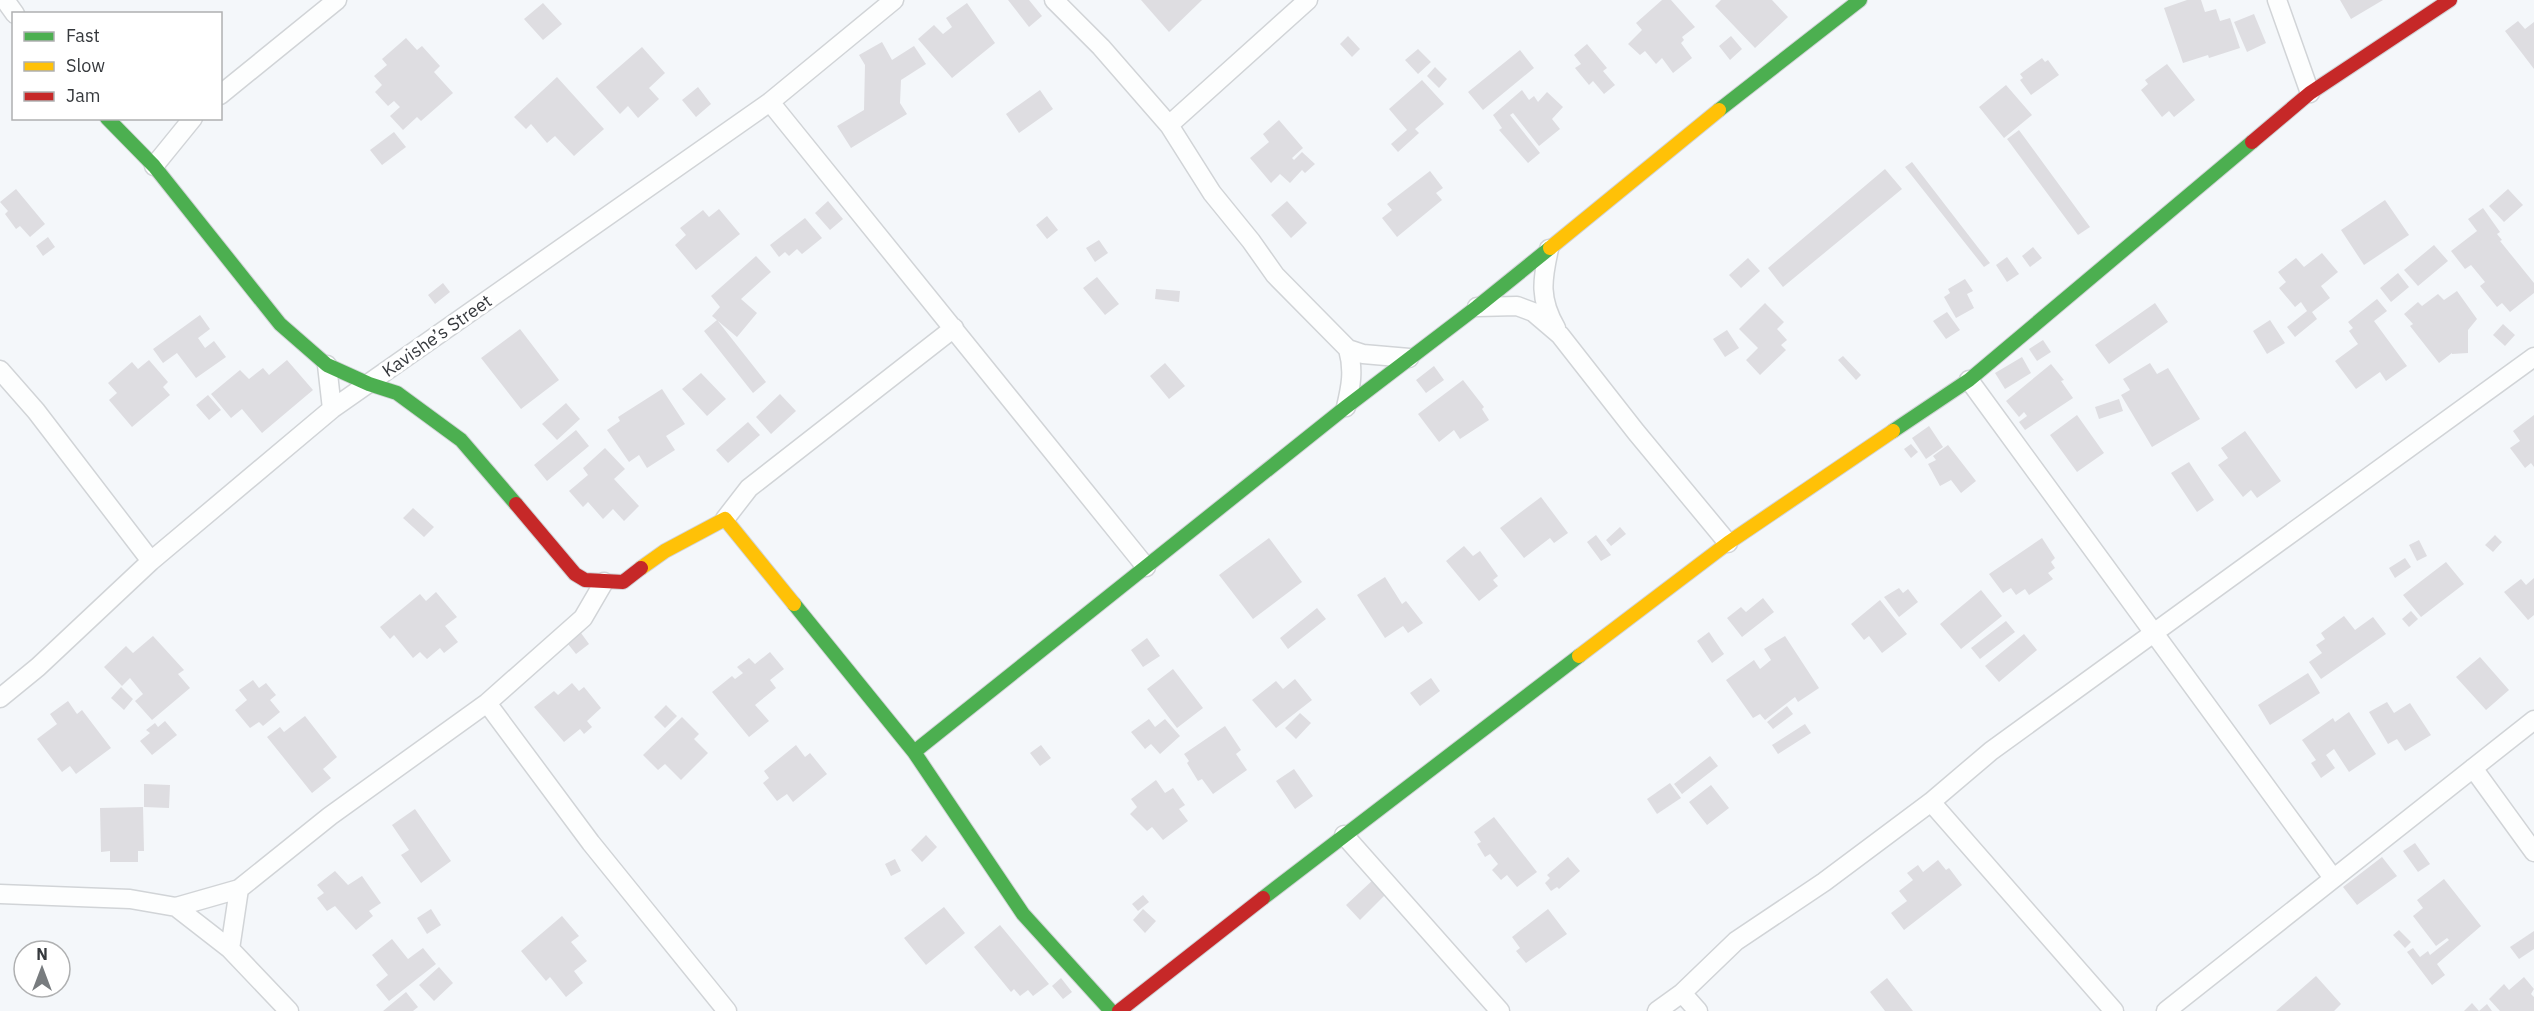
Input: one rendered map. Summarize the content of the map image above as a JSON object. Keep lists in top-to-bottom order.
{
  "streets": {
    "street": ["Kavishe’s Street"]
  },
  "legend": ["Fast", "Slow", "Jam"],
  "north": "top"
}
